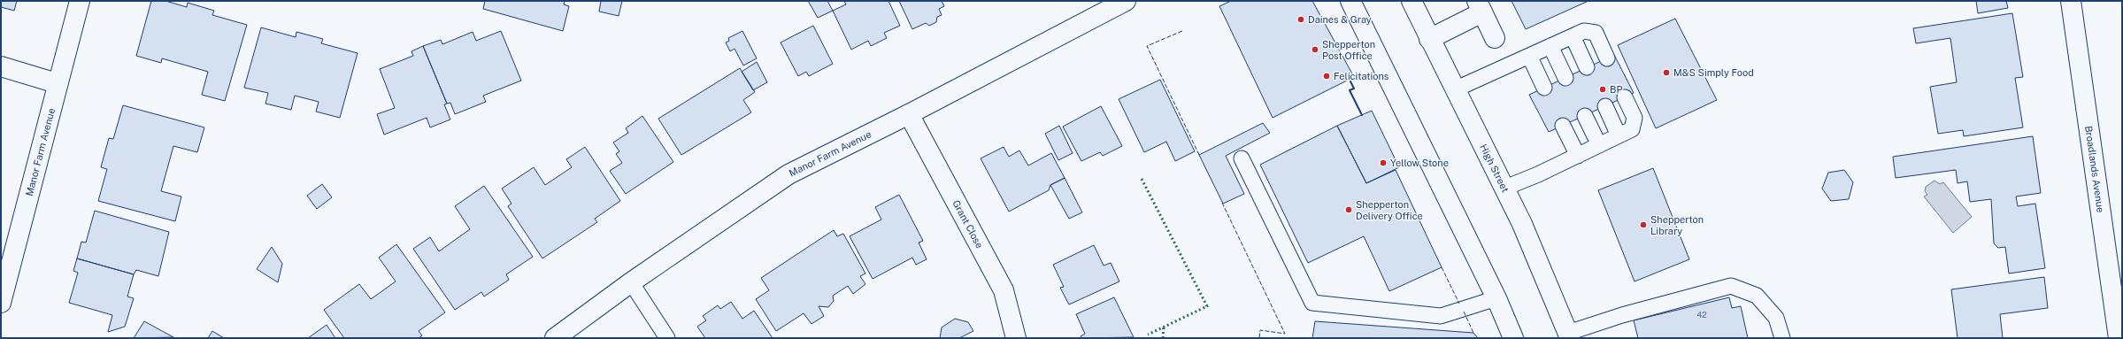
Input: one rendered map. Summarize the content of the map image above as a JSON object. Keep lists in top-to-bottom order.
{
  "streets": {
    "street": [
      "Manor Farm Avenue",
      "High Street",
      "Broadlands Avenue",
      "Grant Close"
    ]
  },
  "crossings": [
    ["Manor Farm Avenue", "Grant Close"]
  ],
  "places": [
    "Daines & Gray",
    "Shepperton Post Office",
    "M&S Simply Food",
    "Felicitations",
    "BP",
    "Yellow Stone",
    "Shepperton Delivery Office",
    "Shepperton Library"
  ],
  "house_numbers": ["42"]
}
